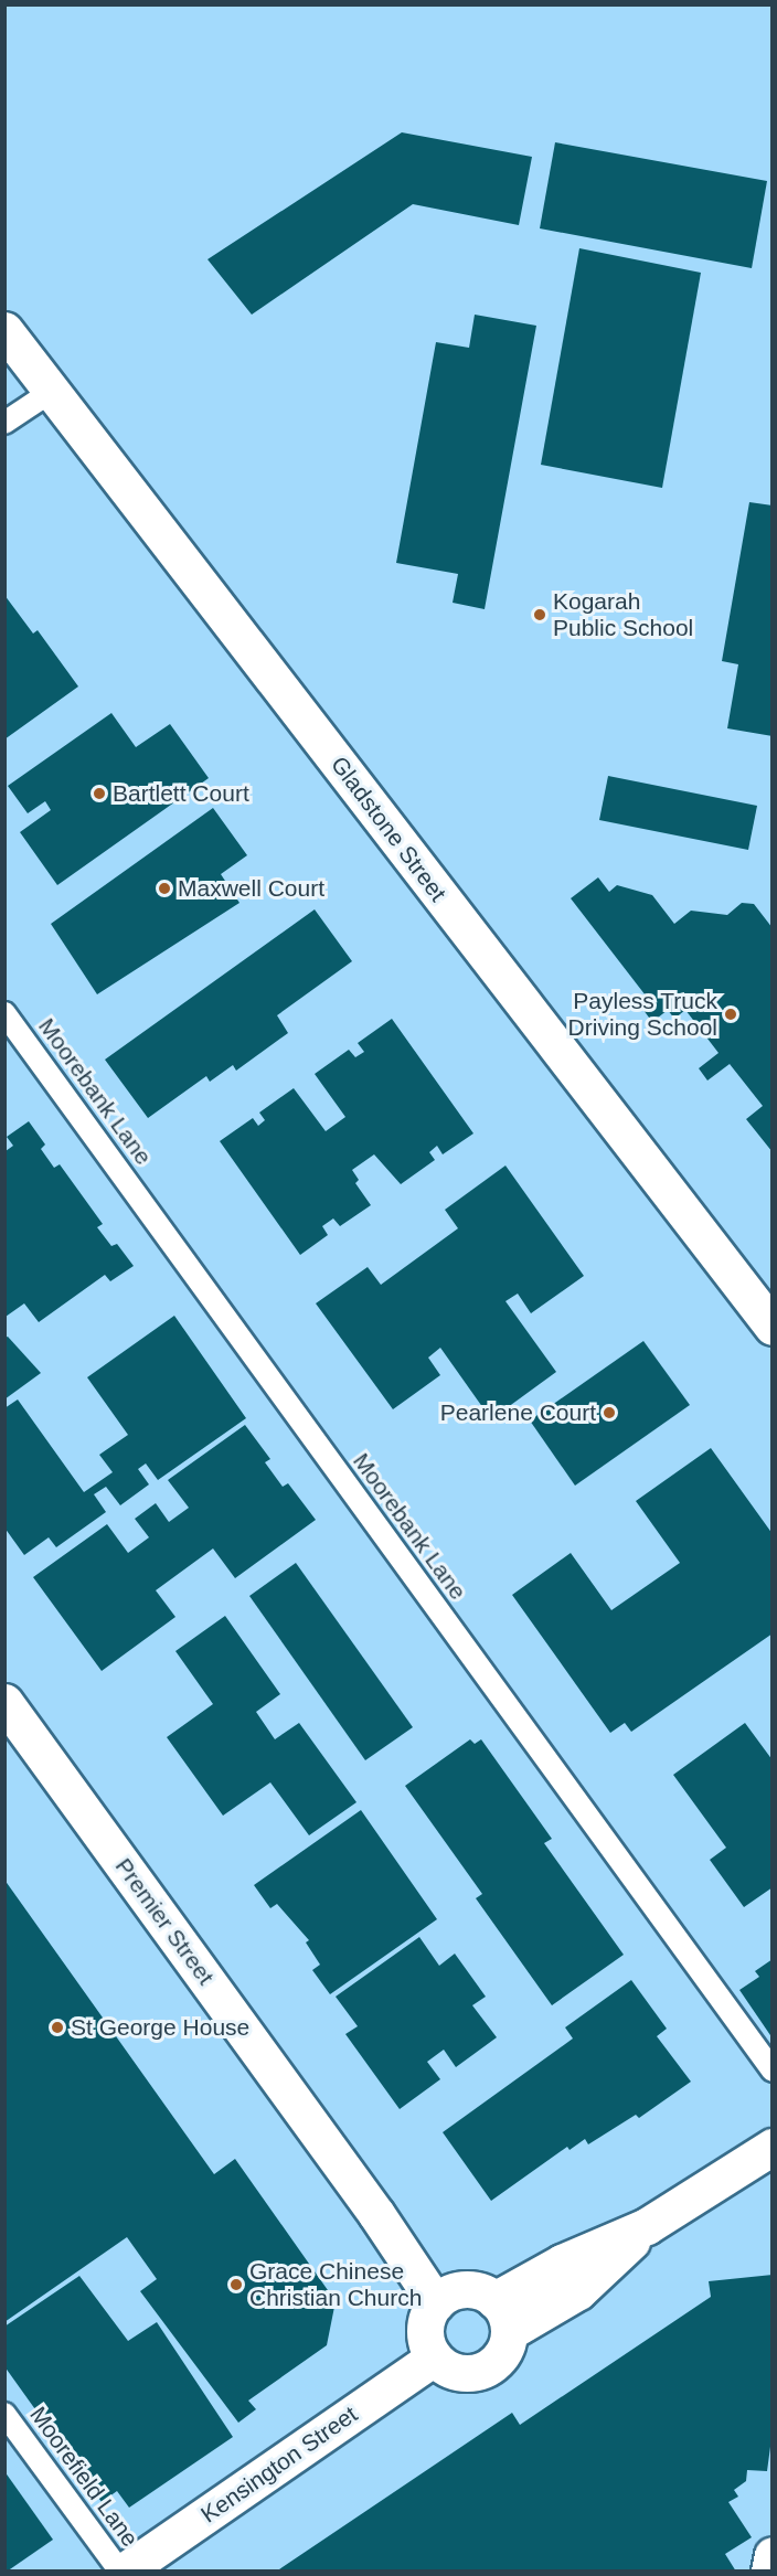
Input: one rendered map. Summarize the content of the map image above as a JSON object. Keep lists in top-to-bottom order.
{
  "streets": {
    "street": ["Gladstone Street", "Premier Street", "Kensington Street"],
    "lane": ["Moorebank Lane", "Moorefield Lane"]
  },
  "crossings": [
    ["Premier Street", "Kensington Street"],
    ["Kensington Street", "Moorefield Lane"]
  ],
  "places": [
    "Kogarah Public School",
    "Bartlett Court",
    "Maxwell Court",
    "Payless Truck Driving School",
    "Pearlene Court",
    "St George House",
    "Grace Chinese Christian Church"
  ]
}
